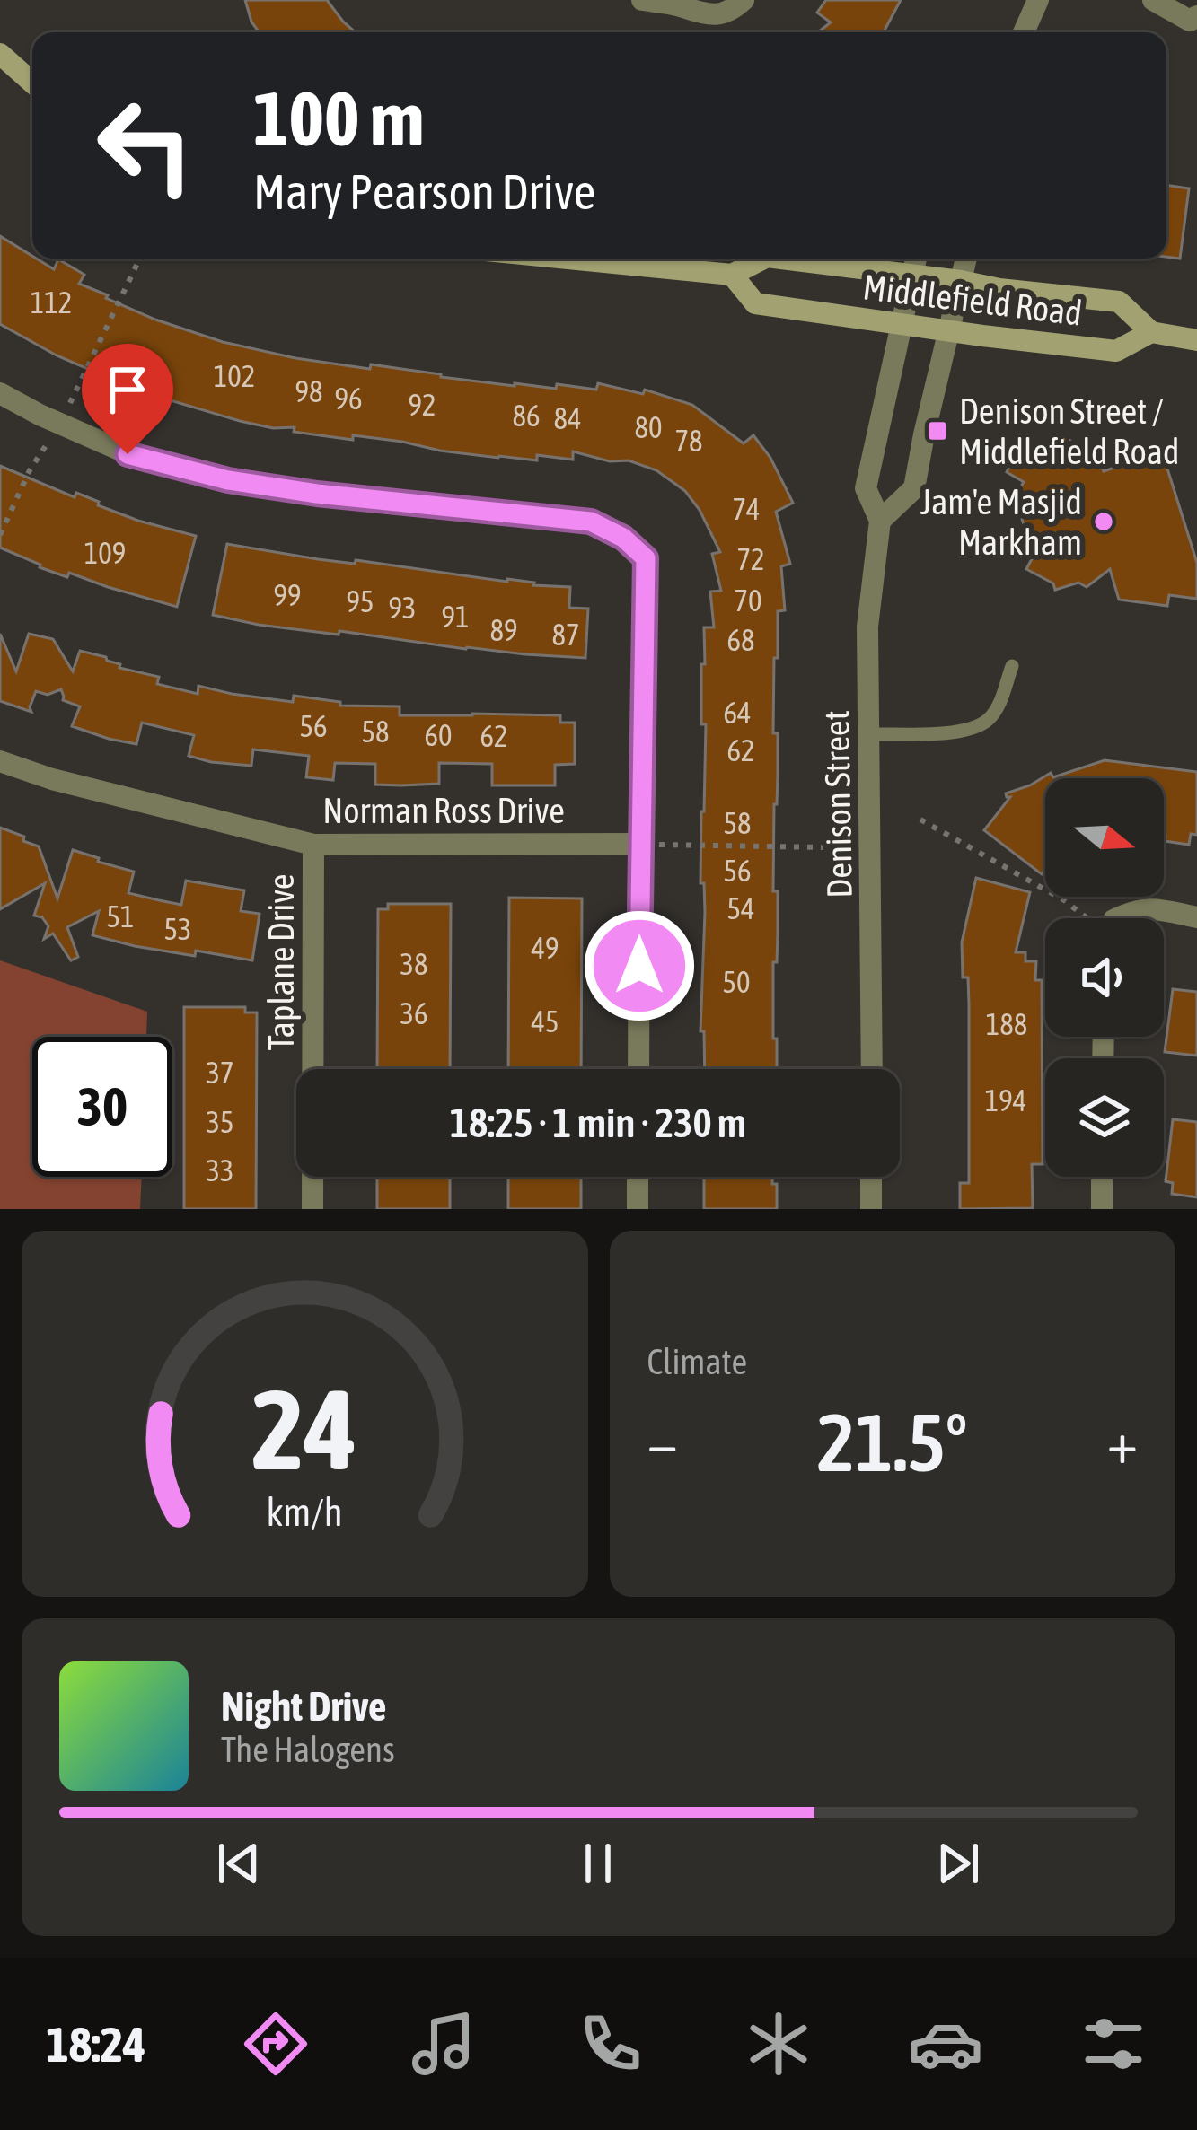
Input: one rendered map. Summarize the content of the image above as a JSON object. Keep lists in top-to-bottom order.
{
  "streets": {
    "main road": ["Middlefield Road"],
    "street": ["Denison Street", "Norman Ross Drive", "Taplane Drive"]
  },
  "crossings": [
    ["Middlefield Road", "Denison Street"],
    ["Norman Ross Drive", "Taplane Drive"]
  ],
  "places": {
    "transit": ["Denison Street / Middlefield Road"],
    "other": ["Jam'e Masjid Markham"]
  },
  "house_numbers": [
    "112",
    "102",
    "98",
    "96",
    "92",
    "86",
    "84",
    "80",
    "78",
    "74",
    "109",
    "72",
    "99",
    "70",
    "95",
    "93",
    "91",
    "89",
    "87",
    "68",
    "64",
    "56",
    "58",
    "60",
    "62",
    "62",
    "58",
    "56",
    "54",
    "51",
    "53",
    "49",
    "38",
    "50",
    "36",
    "45",
    "188",
    "37",
    "194",
    "35",
    "33"
  ],
  "north": "right",
  "page": {
    "turn": ["100 m", "Mary Pearson Drive"],
    "limit": "30",
    "trip": "18:25 · 1 min · 230 m",
    "tile": "Climate",
    "heat": ["−", "21.5°", "+"],
    "song": ["Night Drive", "The Halogens"],
    "tabs": "18:24",
    "gauge": ["24", "km/h"]
  }
}
